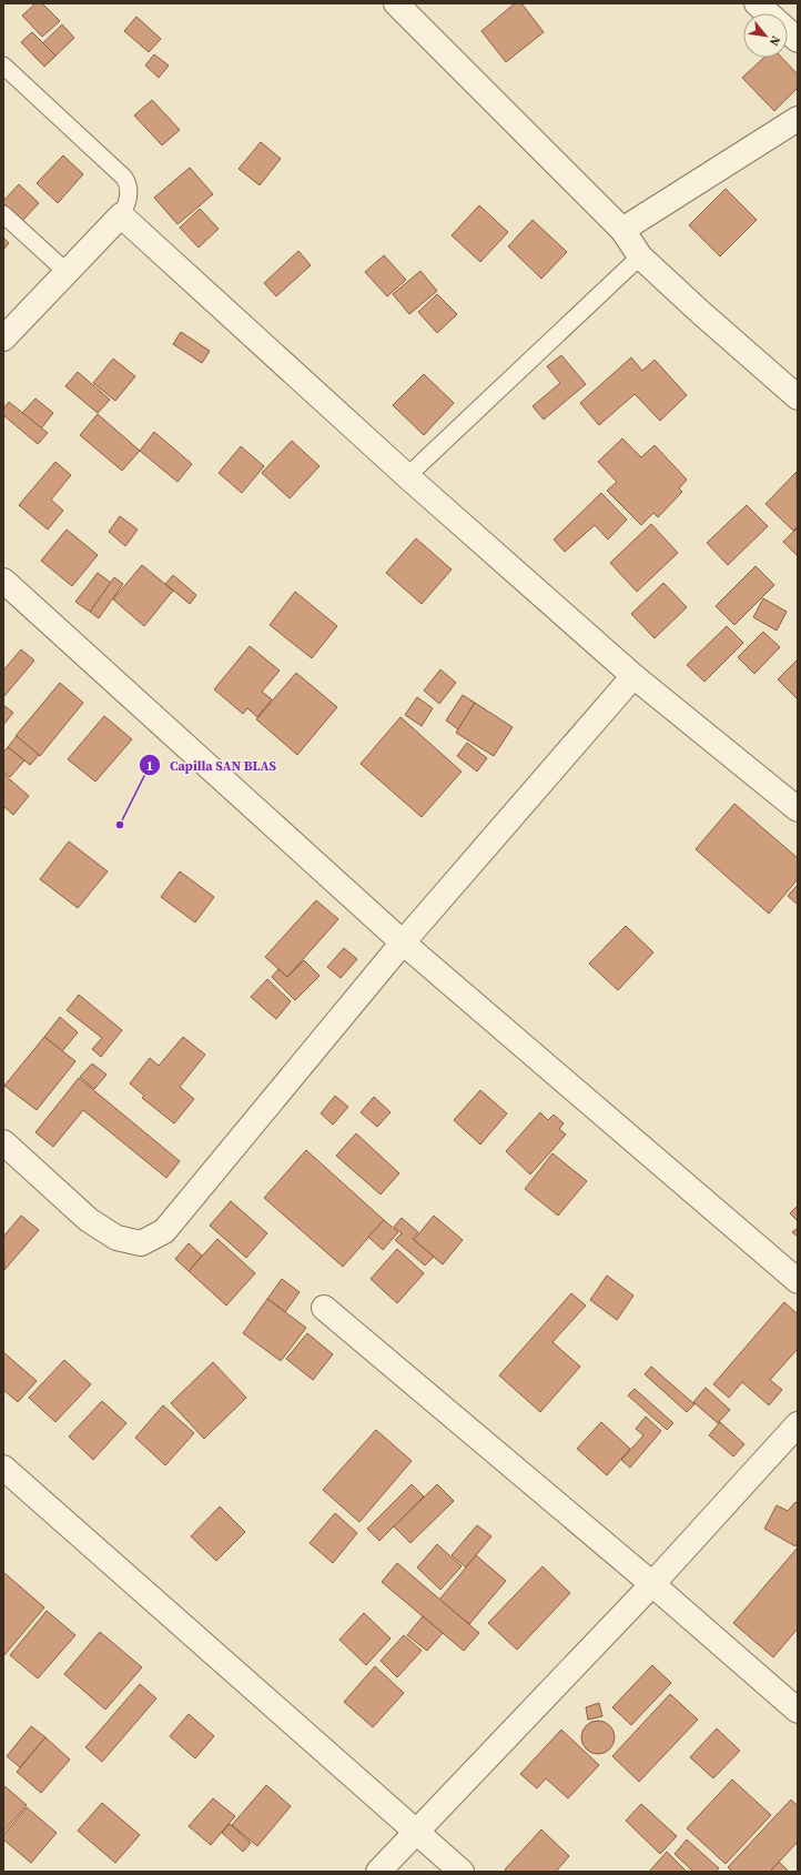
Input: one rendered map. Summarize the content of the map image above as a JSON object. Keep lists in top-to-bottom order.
{
  "places": ["Capilla SAN BLAS"],
  "north": "bottom right"
}
